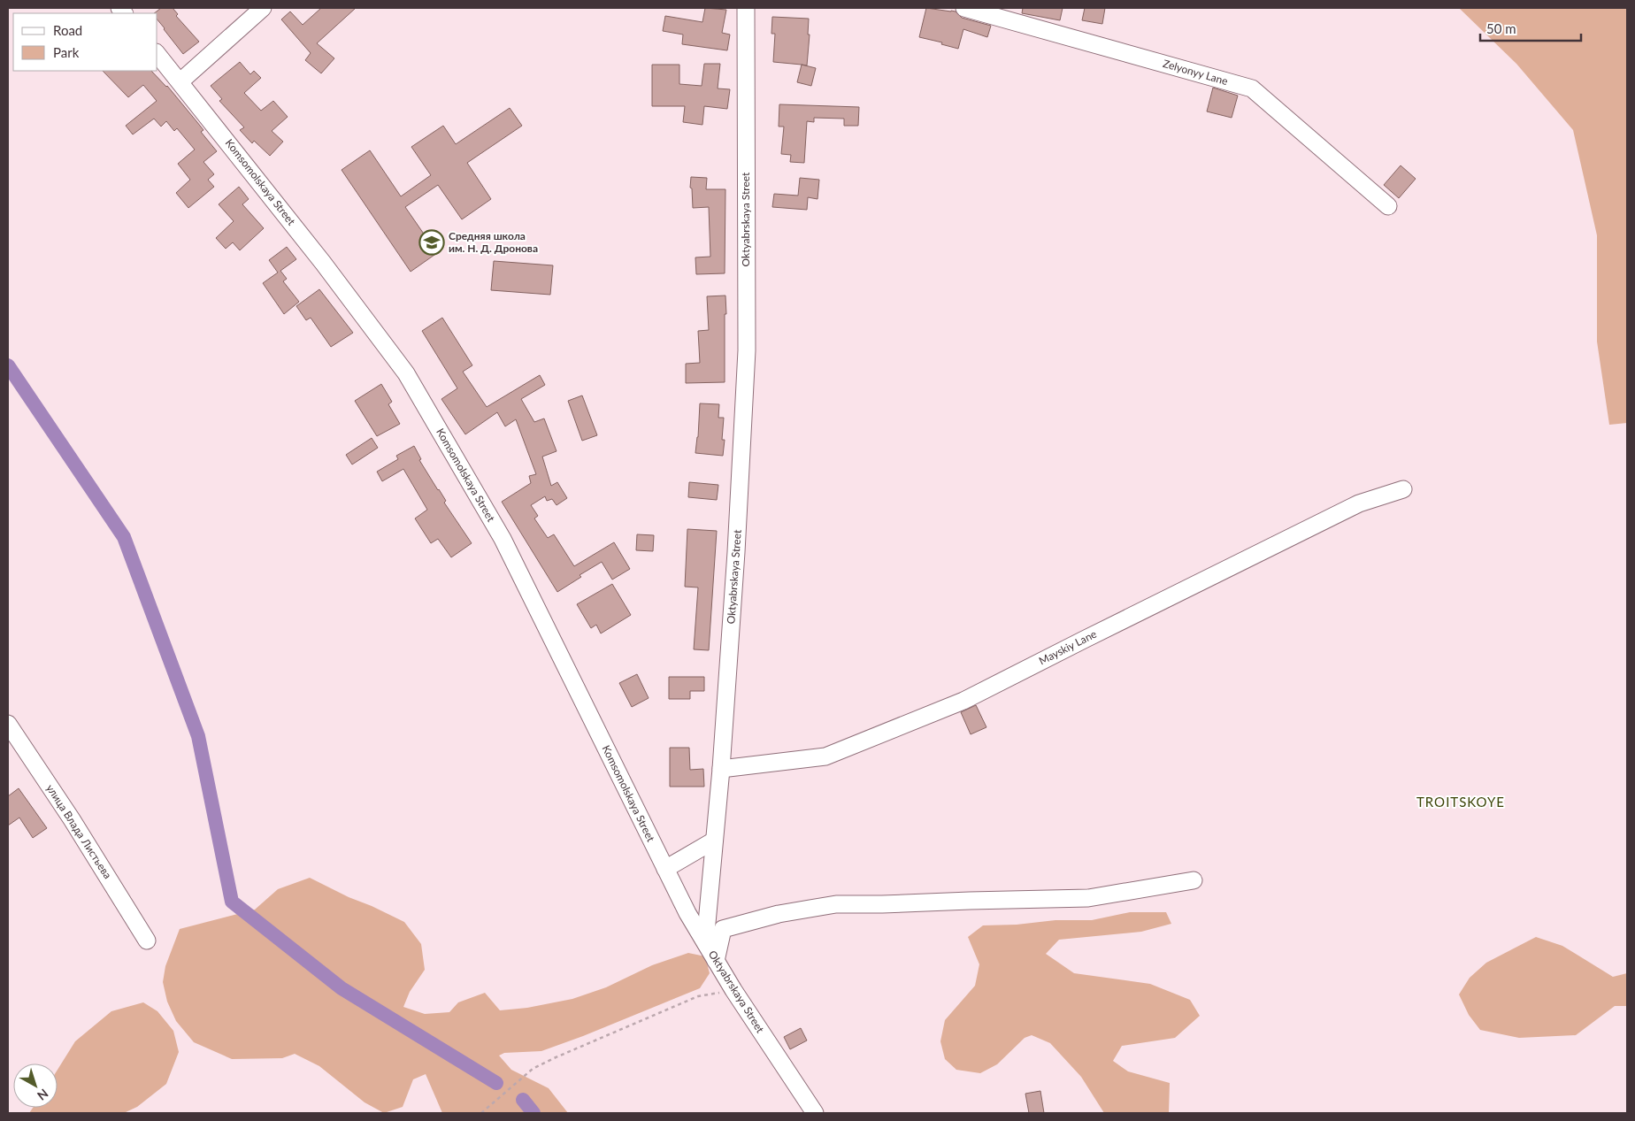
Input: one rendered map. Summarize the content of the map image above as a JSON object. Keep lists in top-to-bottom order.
{
  "streets": {
    "street": [
      "Zelyonyy Lane",
      "Komsomolskaya Street",
      "Oktyabrskaya Street",
      "Mayskiy Lane",
      "улица Влада Листьева"
    ]
  },
  "crossings": [
    ["Komsomolskaya Street", "Oktyabrskaya Street"],
    ["Oktyabrskaya Street", "Mayskiy Lane"]
  ],
  "districts": ["TROITSKOYE"],
  "places": {
    "school or university": ["Средняя школа им. Н. Д. Дронова"]
  },
  "legend": ["Road", "Park"],
  "scale_bar": "50 m",
  "north": "bottom right"
}
